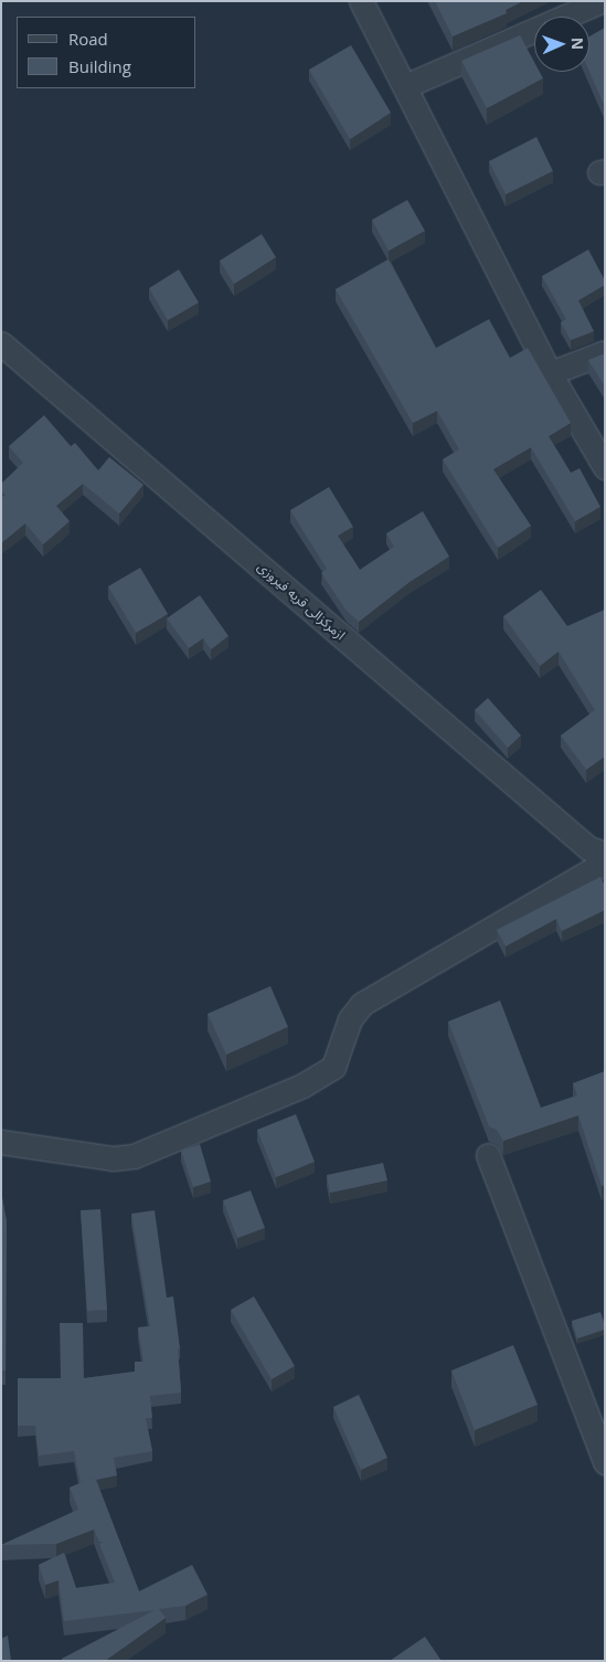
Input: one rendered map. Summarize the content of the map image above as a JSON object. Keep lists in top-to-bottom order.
{
  "streets": {
    "street": ["ازمرکزالی قریه فیروزی"]
  },
  "legend": ["Road", "Building"],
  "north": "right"
}
